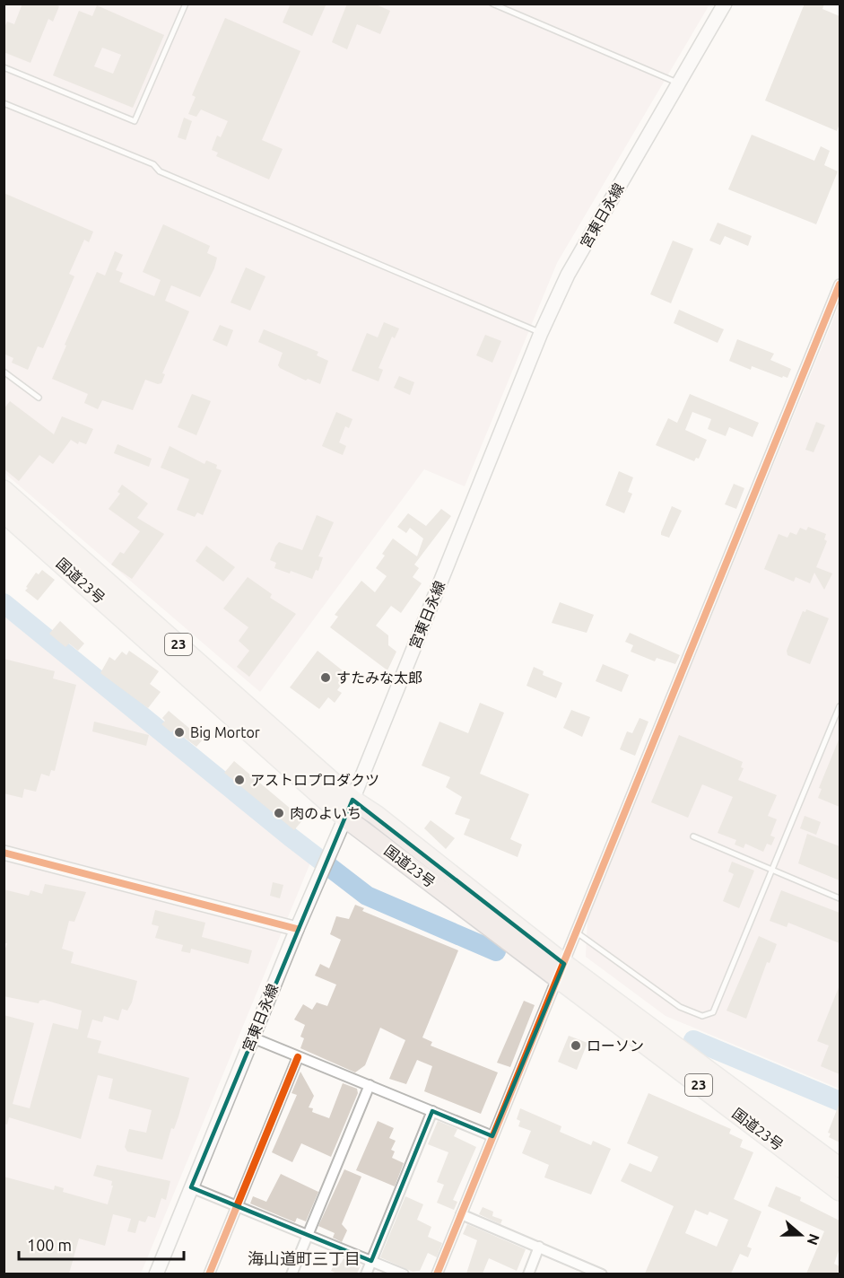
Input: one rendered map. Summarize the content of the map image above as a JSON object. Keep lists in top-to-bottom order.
{
  "streets": {
    "highway": ["国道23号", "23"],
    "main road": ["宮東日永線"]
  },
  "crossings": [
    ["宮東日永線", "国道23号"]
  ],
  "districts": ["海山道町三丁目"],
  "places": [
    "すたみな太郎",
    "Big Mortor",
    "アストロプロダクツ",
    "肉のよいち",
    "ローソン"
  ],
  "scale_bar": "100 m",
  "north": "right"
}
